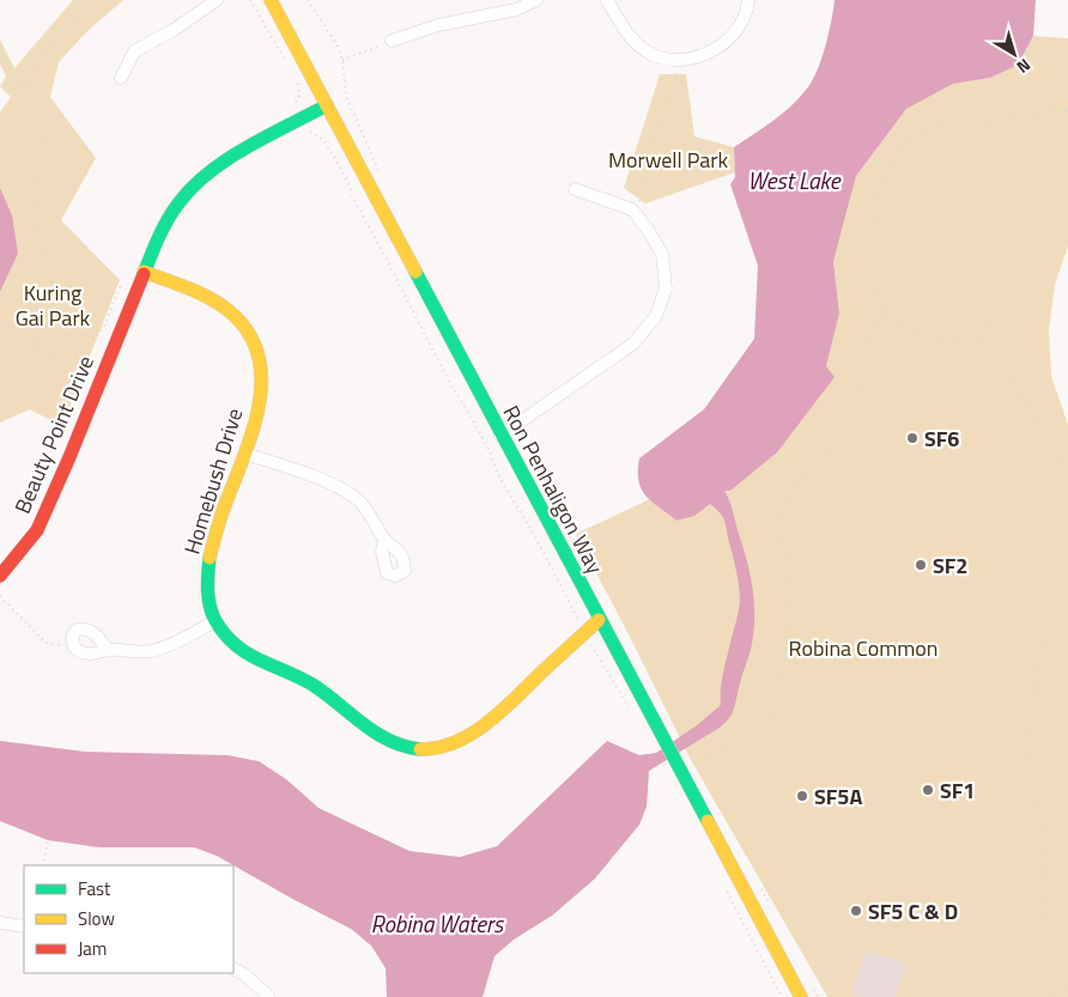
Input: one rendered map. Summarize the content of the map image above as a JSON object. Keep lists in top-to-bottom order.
{
  "streets": {
    "street": ["Beauty Point Drive", "Homebush Drive", "Ron Penhaligon Way"]
  },
  "crossings": [
    ["Beauty Point Drive", "Homebush Drive"],
    ["Beauty Point Drive", "Ron Penhaligon Way"]
  ],
  "water": ["West Lake", "Robina Waters"],
  "parks": ["Morwell Park", "Kuring Gai Park", "Robina Common"],
  "places": [
    "SF6",
    "SF2",
    "SF1",
    "SF5A",
    "SF5 C & D"
  ],
  "legend": ["Fast", "Slow", "Jam"],
  "north": "bottom right"
}
